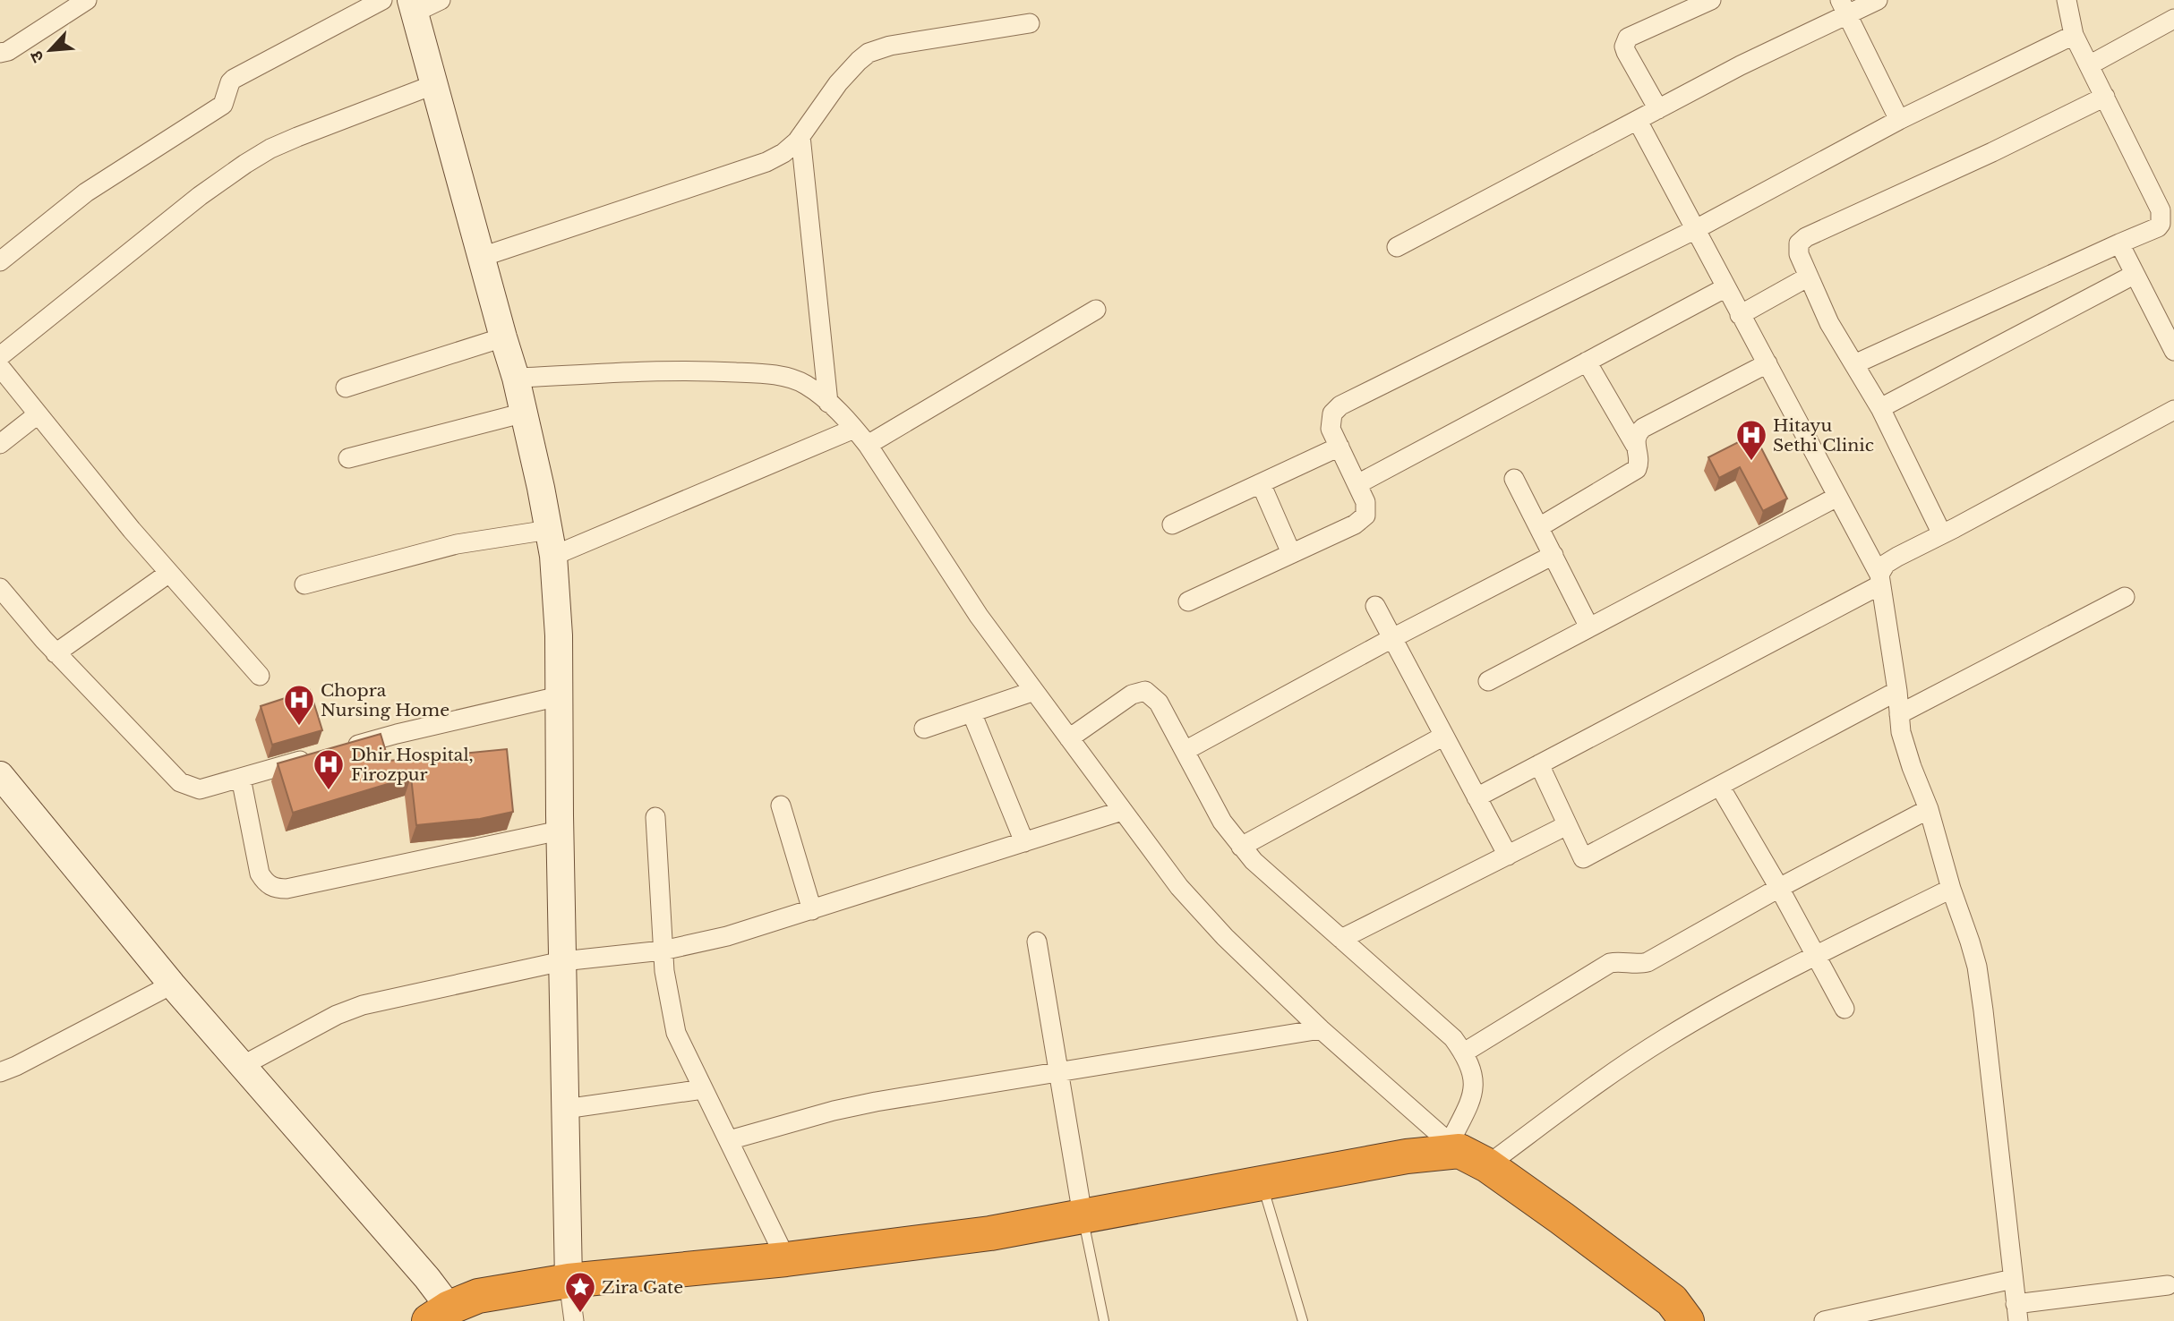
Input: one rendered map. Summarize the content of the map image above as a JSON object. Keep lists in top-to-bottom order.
{
  "places": {
    "hospital": ["Hitayu Sethi Clinic", "Chopra Nursing Home", "Dhir Hospital, Firozpur"],
    "place": ["Zira Gate"]
  },
  "north": "bottom left"
}
